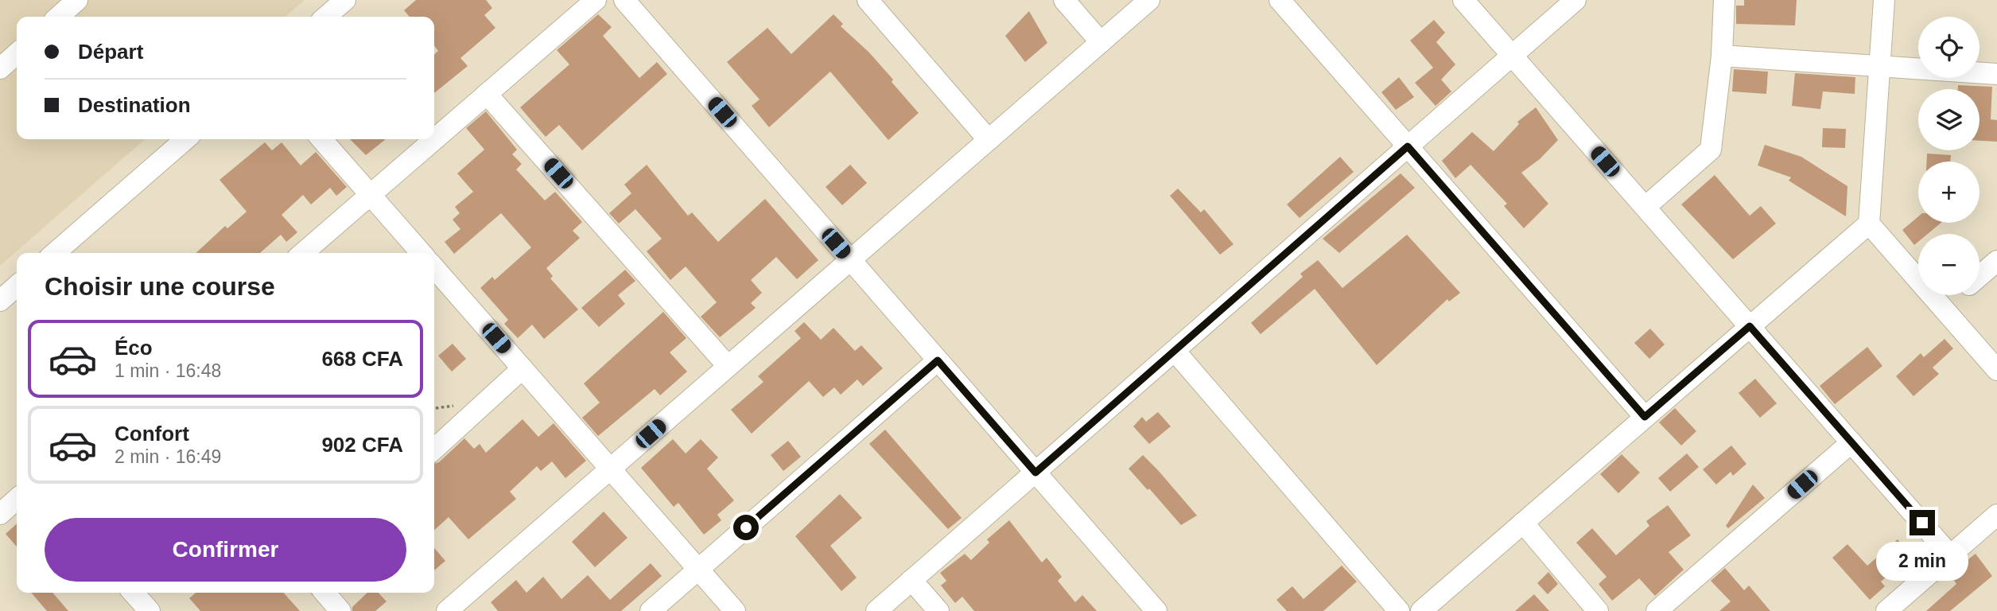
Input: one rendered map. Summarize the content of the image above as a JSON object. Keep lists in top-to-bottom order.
{
  "page": {
    "map_buttons": ["+", "−"],
    "banner": ["Départ", "Destination"],
    "heading": "Choisir une course",
    "list": [
      {
        "name": "Éco",
        "note": "1 min · 16:48",
        "value": "668 CFA"
      },
      {
        "name": "Confort",
        "note": "2 min · 16:49",
        "value": "902 CFA"
      }
    ],
    "buttons": "Confirmer",
    "bubble": "2 min"
  }
}
